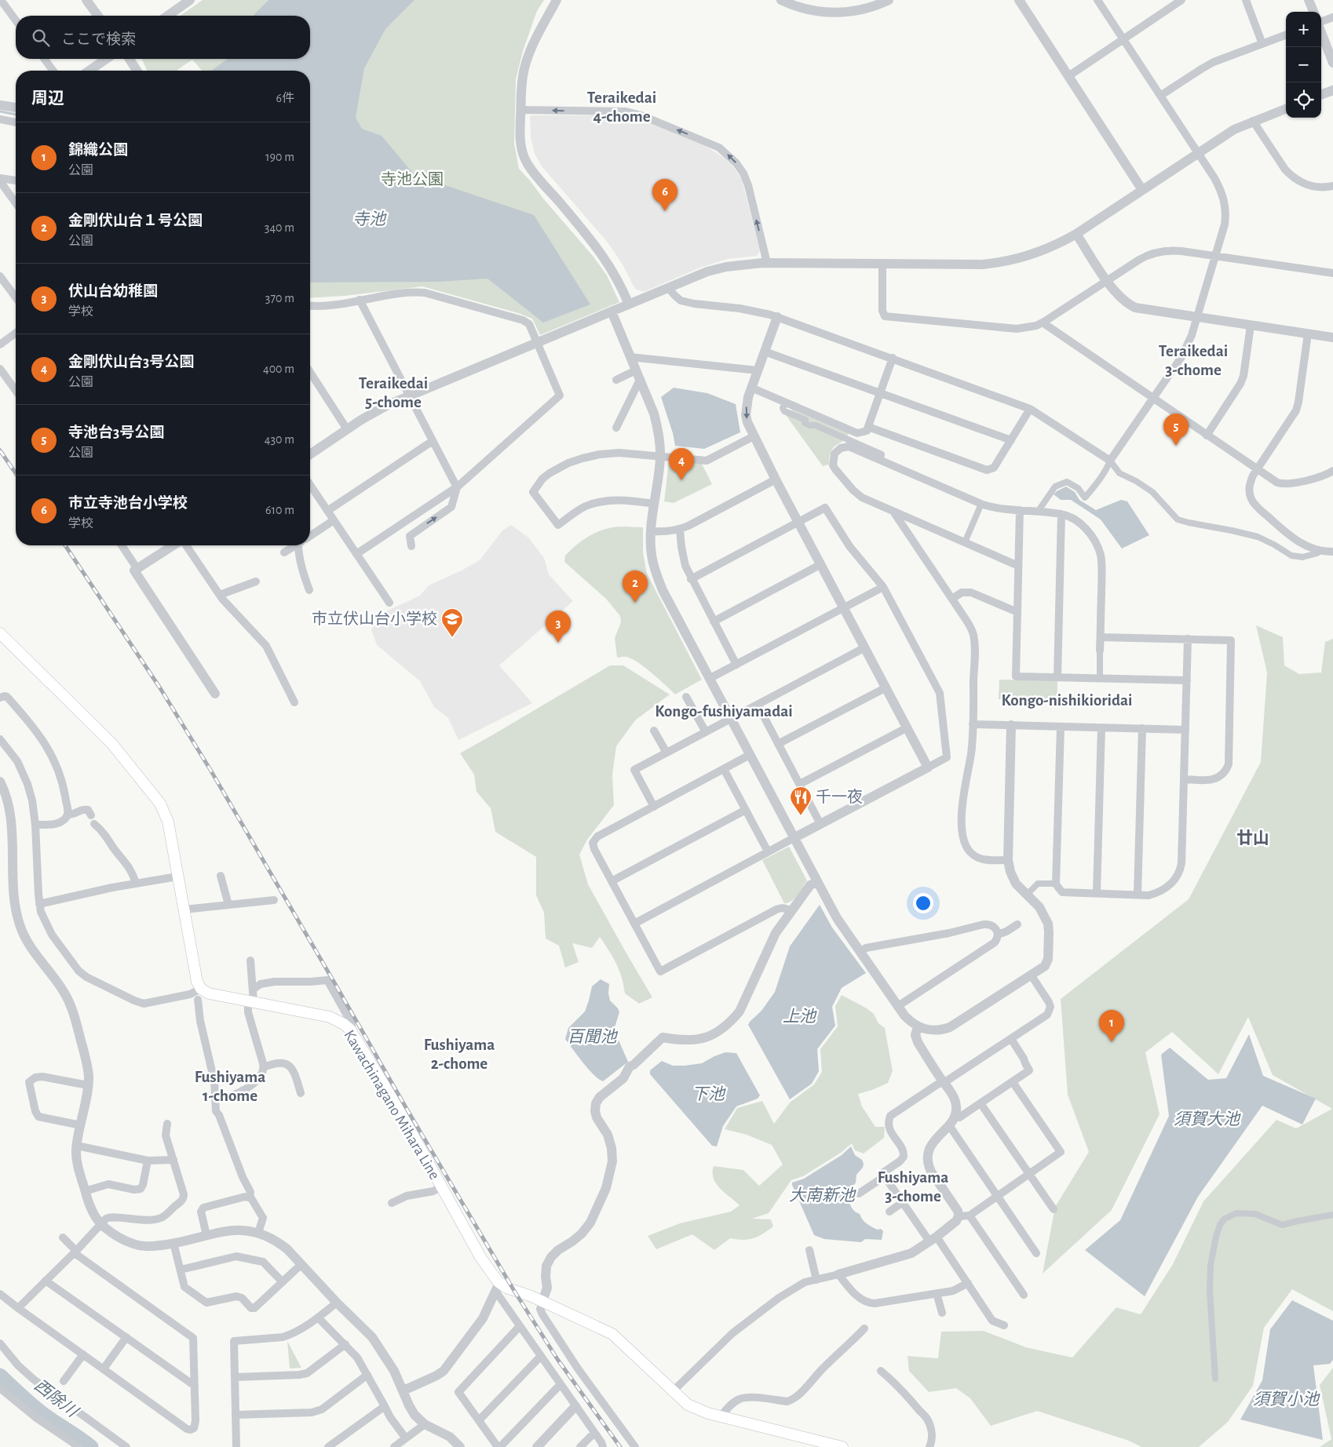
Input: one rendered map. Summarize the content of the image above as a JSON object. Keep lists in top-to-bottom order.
{
  "streets": {
    "main road": ["Kawachinagano Mihara Line"]
  },
  "districts": [
    "Teraikedai 4-chome",
    "Teraikedai 3-chome",
    "Teraikedai 5-chome",
    "Kongo-nishikioridai",
    "Kongo-fushiyamadai",
    "廿山",
    "Fushiyama 2-chome",
    "Fushiyama 1-chome",
    "Fushiyama 3-chome"
  ],
  "water": [
    "寺池",
    "上池",
    "百聞池",
    "下池",
    "須賀大池",
    "大南新池",
    "西除川",
    "須賀小池"
  ],
  "parks": ["寺池公園"],
  "places": {
    "school or university": ["市立伏山台小学校"],
    "restaurant": ["千一夜"]
  },
  "page": {
    "map_buttons": ["+", "−"],
    "search": "ここで検索",
    "heading": ["周辺", "6件"],
    "list": [
      {
        "mark": "1",
        "name": "錦織公園",
        "note": "公園",
        "value": "190 m"
      },
      {
        "mark": "2",
        "name": "金剛伏山台１号公園",
        "note": "公園",
        "value": "340 m"
      },
      {
        "mark": "3",
        "name": "伏山台幼稚園",
        "note": "学校",
        "value": "370 m"
      },
      {
        "mark": "4",
        "name": "金剛伏山台3号公園",
        "note": "公園",
        "value": "400 m"
      },
      {
        "mark": "5",
        "name": "寺池台3号公園",
        "note": "公園",
        "value": "430 m"
      },
      {
        "mark": "6",
        "name": "市立寺池台小学校",
        "note": "学校",
        "value": "610 m"
      }
    ],
    "pins": [
      "6",
      "5",
      "4",
      "2",
      "3",
      "1"
    ]
  }
}
